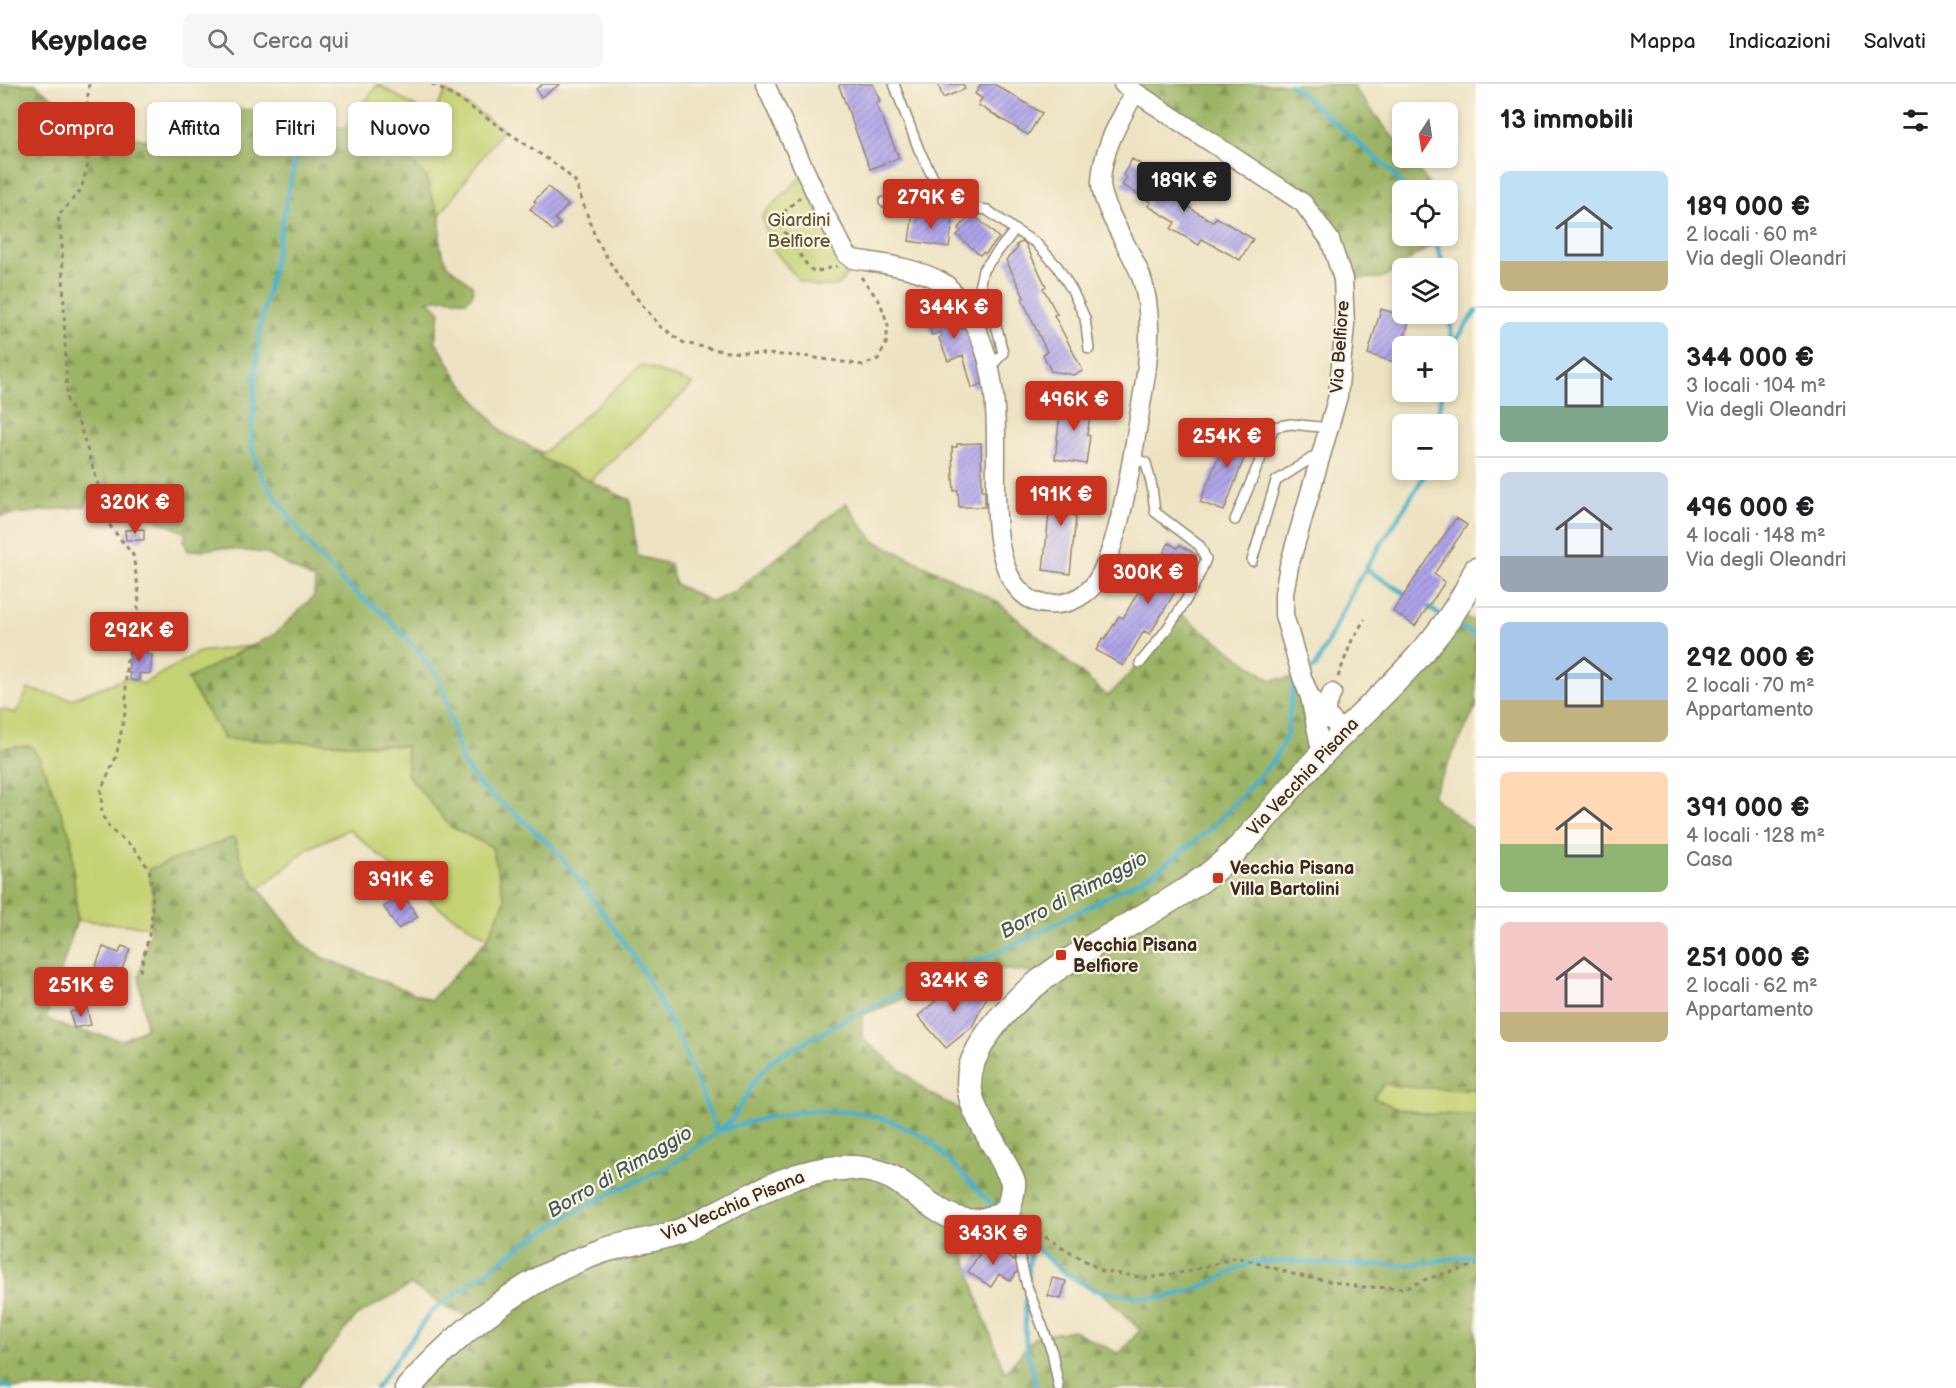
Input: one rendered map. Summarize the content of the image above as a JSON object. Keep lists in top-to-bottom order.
{
  "streets": {
    "main road": ["Via Vecchia Pisana"],
    "street": ["Via Belfiore"]
  },
  "crossings": [
    ["Via Belfiore", "Via Vecchia Pisana"]
  ],
  "water": ["Borro di Rimaggio"],
  "parks": ["Giardini Belfiore"],
  "places": {
    "transit": ["Vecchia Pisana Villa Bartolini", "Vecchia Pisana Belfiore"]
  },
  "north": "bottom",
  "page": {
    "header": "Keyplace",
    "search": "Cerca qui",
    "nav": ["Mappa", "Indicazioni", "Salvati"],
    "heading": "13 immobili",
    "map_buttons": ["+", "−"],
    "chip": [
      "Compra",
      "Affitta",
      "Filtri",
      "Nuovo"
    ],
    "list": [
      {
        "name": "189 000 €",
        "note": "2 locali · 60 m² · Via degli Oleandri"
      },
      {
        "name": "344 000 €",
        "note": "3 locali · 104 m² · Via degli Oleandri"
      },
      {
        "name": "496 000 €",
        "note": "4 locali · 148 m² · Via degli Oleandri"
      },
      {
        "name": "292 000 €",
        "note": "2 locali · 70 m² · Appartamento"
      },
      {
        "name": "391 000 €",
        "note": "4 locali · 128 m² · Casa"
      },
      {
        "name": "251 000 €",
        "note": "2 locali · 62 m² · Appartamento"
      }
    ],
    "price": [
      "189K €",
      "279K €",
      "344K €",
      "496K €",
      "254K €",
      "191K €",
      "320K €",
      "300K €",
      "292K €",
      "391K €",
      "324K €",
      "251K €",
      "343K €"
    ]
  }
}
